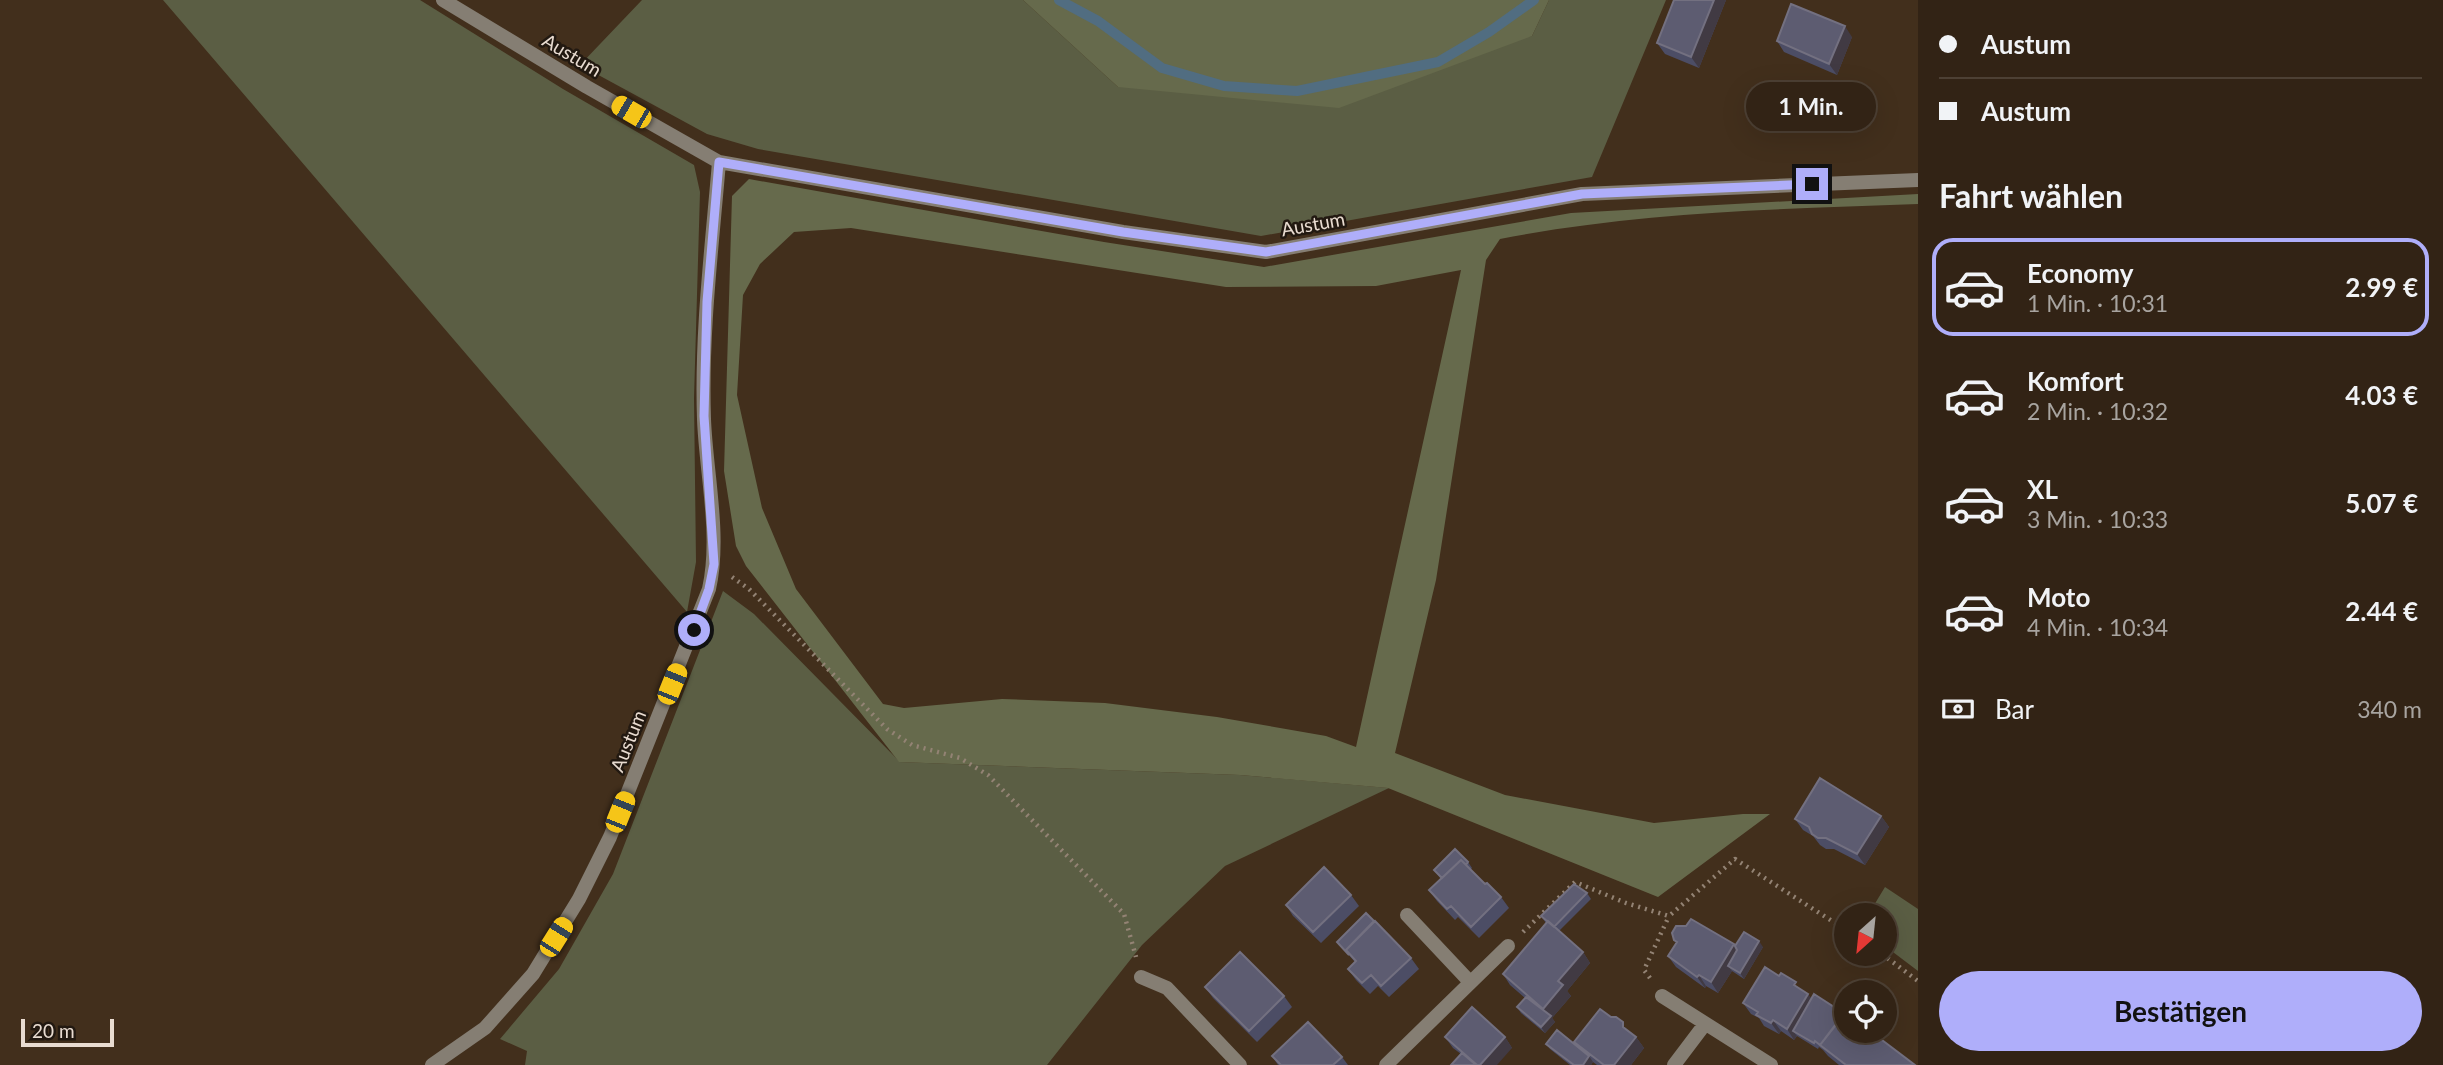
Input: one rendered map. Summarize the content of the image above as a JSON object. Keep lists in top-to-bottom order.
{
  "streets": {
    "street": ["Austum"]
  },
  "scale_bar": "20 m",
  "north": "bottom left",
  "page": {
    "banner": ["Austum", "Austum"],
    "bubble": "1 Min.",
    "heading": "Fahrt wählen",
    "list": [
      {
        "name": "Economy",
        "note": "1 Min. · 10:31",
        "value": "2.99 €"
      },
      {
        "name": "Komfort",
        "note": "2 Min. · 10:32",
        "value": "4.03 €"
      },
      {
        "name": "XL",
        "note": "3 Min. · 10:33",
        "value": "5.07 €"
      },
      {
        "name": "Moto",
        "note": "4 Min. · 10:34",
        "value": "2.44 €"
      }
    ],
    "pay": ["Bar", "340 m"],
    "buttons": "Bestätigen",
    "scale": "20 m"
  }
}
